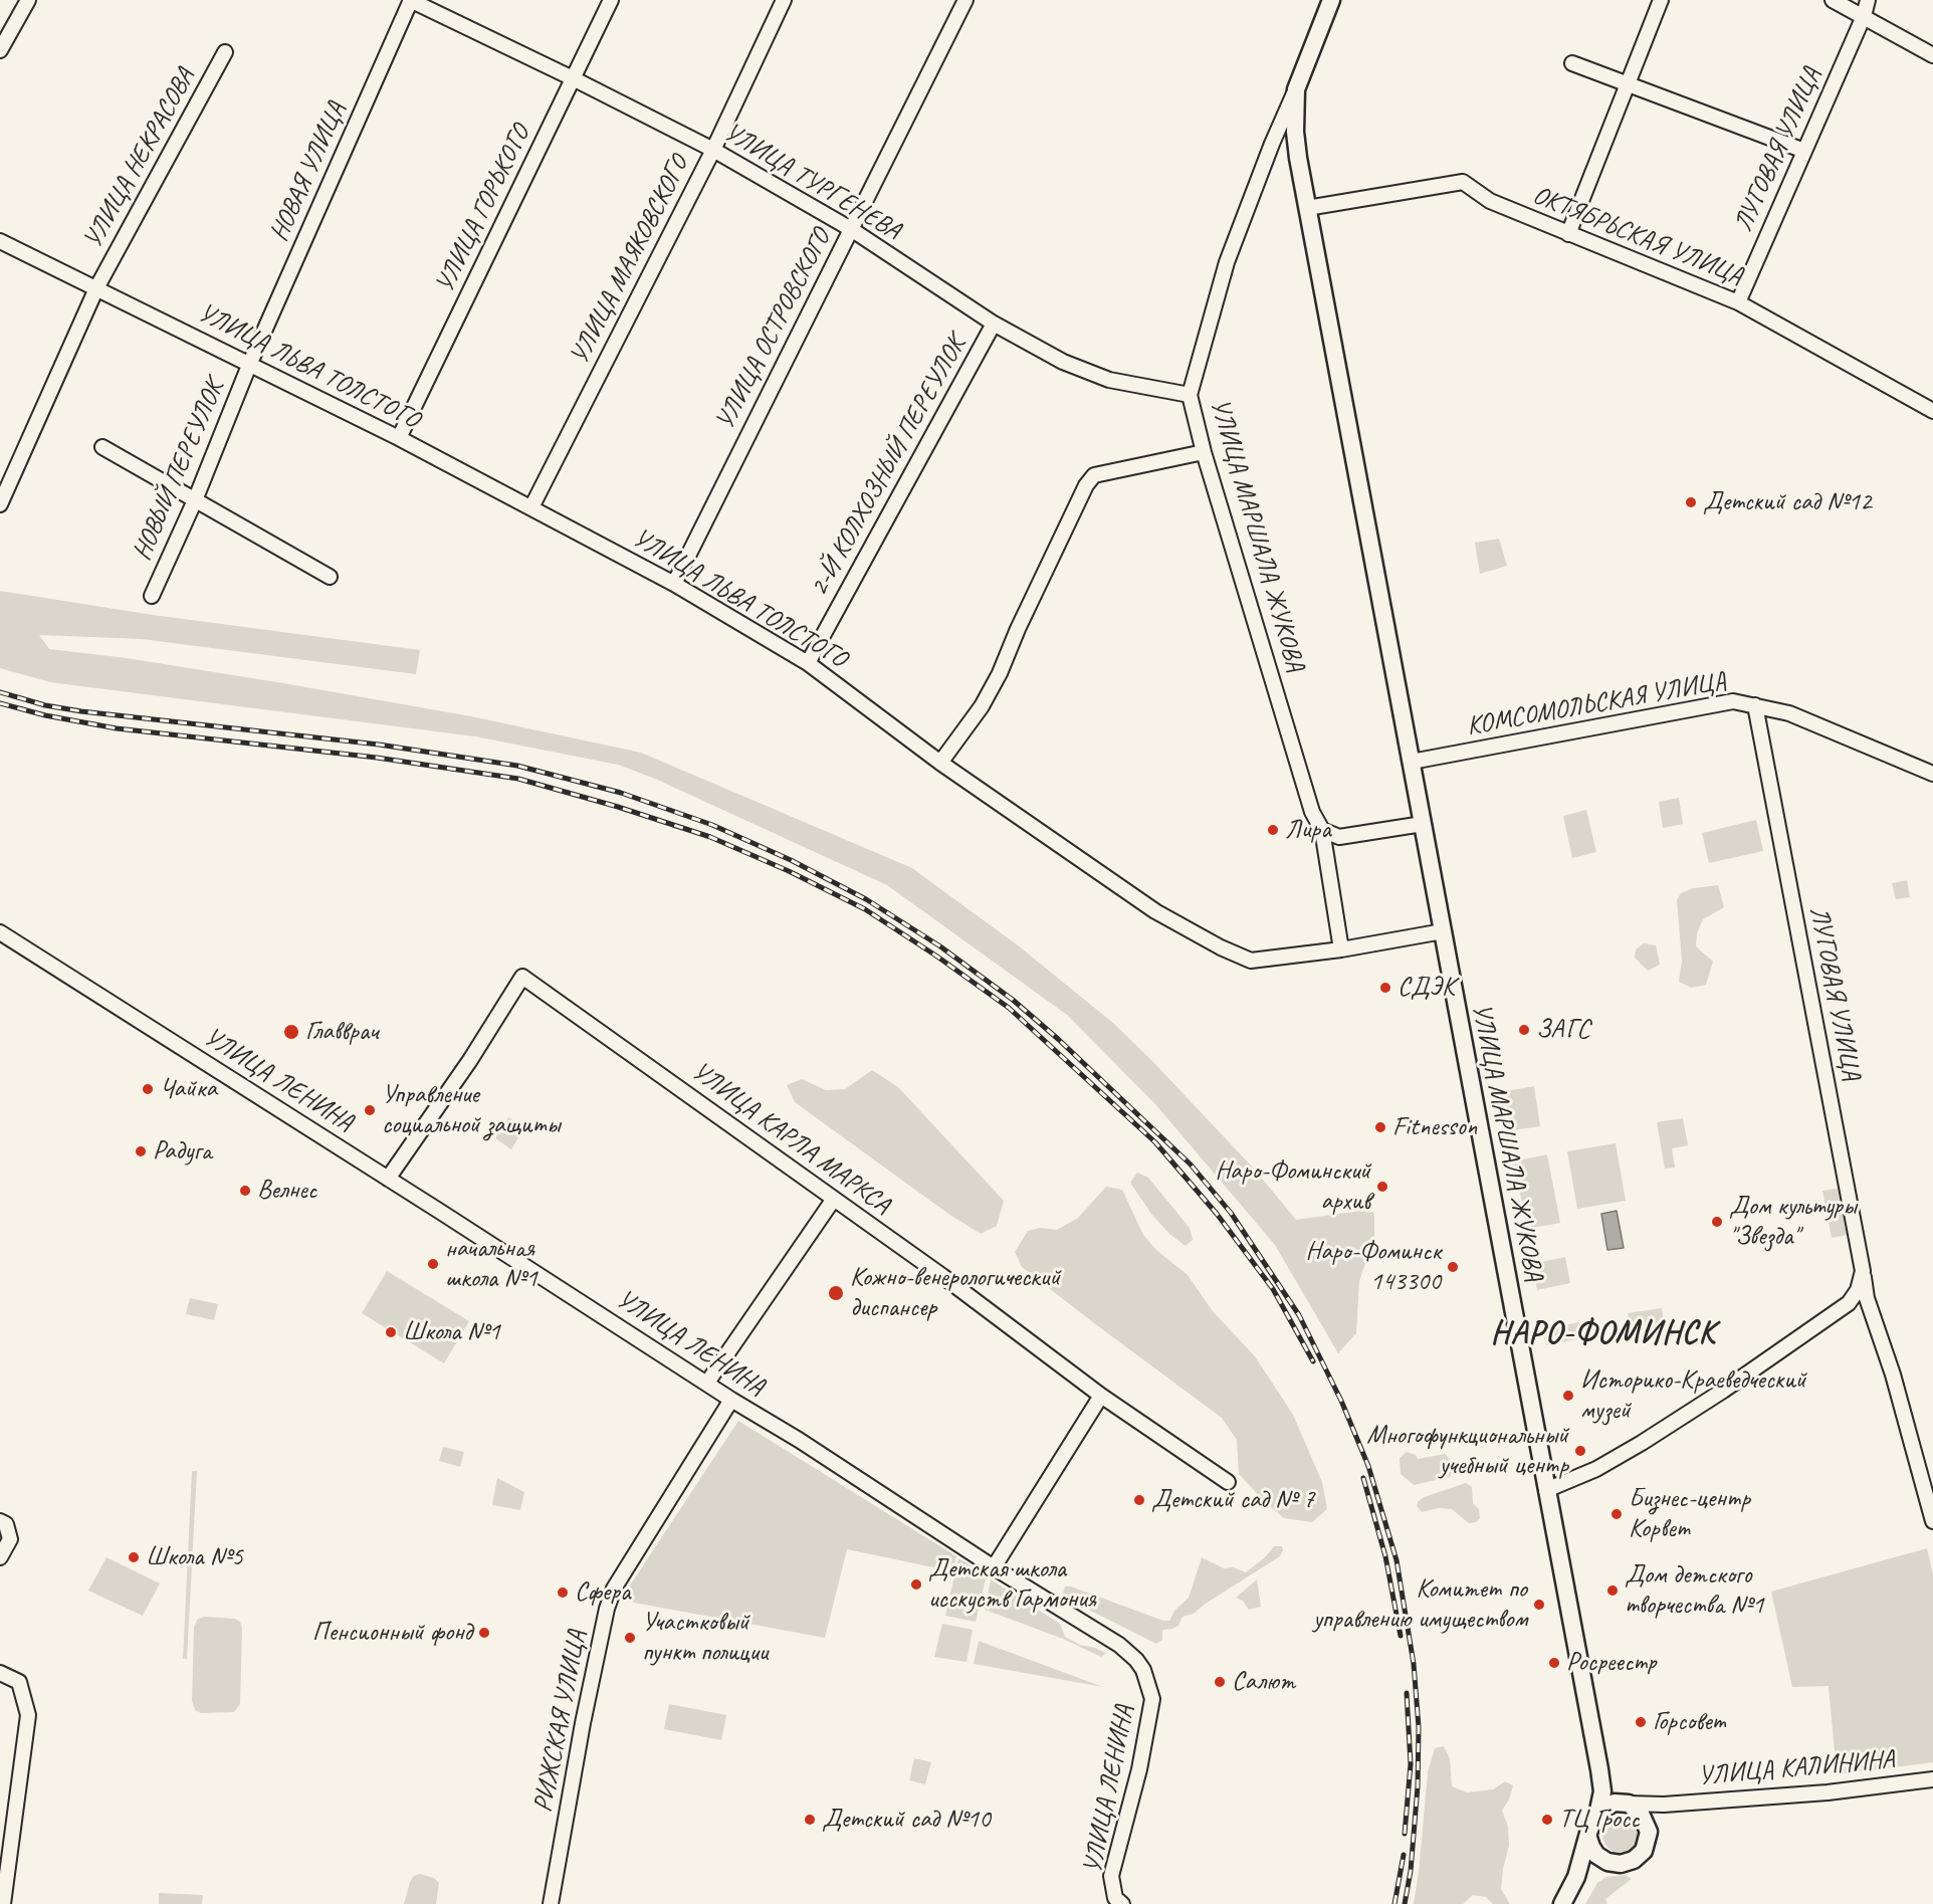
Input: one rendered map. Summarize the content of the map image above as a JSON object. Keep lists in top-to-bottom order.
{
  "streets": {
    "main road": ["УЛИЦА МАРШАЛА ЖУКОВА"],
    "street": [
      "ЛУГОВАЯ УЛИЦА",
      "УЛИЦА НЕКРАСОВА",
      "НОВАЯ УЛИЦА",
      "УЛИЦА ТУРГЕНЕВА",
      "УЛИЦА ГОРЬКОГО",
      "ОКТЯБРЬСКАЯ УЛИЦА",
      "УЛИЦА МАЯКОВСКОГО",
      "УЛИЦА ОСТРОВСКОГО",
      "УЛИЦА ЛЬВА ТОЛСТОГО",
      "2-Й КОЛХОЗНЫЙ ПЕРЕУЛОК",
      "НОВЫЙ ПЕРЕУЛОК",
      "КОМСОМОЛЬСКАЯ УЛИЦА",
      "УЛИЦА ЛЕНИНА",
      "УЛИЦА КАРЛА МАРКСА",
      "РИЖСКАЯ УЛИЦА",
      "УЛИЦА КАЛИНИНА"
    ]
  },
  "crossings": [
    ["ЛУГОВАЯ УЛИЦА", "ОКТЯБРЬСКАЯ УЛИЦА"],
    ["ЛУГОВАЯ УЛИЦА", "УЛИЦА МАРШАЛА ЖУКОВА"],
    ["ЛУГОВАЯ УЛИЦА", "КОМСОМОЛЬСКАЯ УЛИЦА"],
    ["УЛИЦА НЕКРАСОВА", "УЛИЦА ЛЬВА ТОЛСТОГО"],
    ["НОВАЯ УЛИЦА", "УЛИЦА ТУРГЕНЕВА"],
    ["НОВАЯ УЛИЦА", "УЛИЦА ЛЬВА ТОЛСТОГО"],
    ["НОВАЯ УЛИЦА", "НОВЫЙ ПЕРЕУЛОК"],
    ["УЛИЦА ТУРГЕНЕВА", "УЛИЦА ГОРЬКОГО"],
    ["УЛИЦА ТУРГЕНЕВА", "УЛИЦА МАЯКОВСКОГО"],
    ["УЛИЦА ТУРГЕНЕВА", "УЛИЦА ОСТРОВСКОГО"],
    ["УЛИЦА ТУРГЕНЕВА", "2-Й КОЛХОЗНЫЙ ПЕРЕУЛОК"],
    ["УЛИЦА ТУРГЕНЕВА", "УЛИЦА МАРШАЛА ЖУКОВА"],
    ["УЛИЦА ГОРЬКОГО", "УЛИЦА ЛЬВА ТОЛСТОГО"],
    ["ОКТЯБРЬСКАЯ УЛИЦА", "УЛИЦА МАРШАЛА ЖУКОВА"],
    ["УЛИЦА МАЯКОВСКОГО", "УЛИЦА ЛЬВА ТОЛСТОГО"],
    ["УЛИЦА ОСТРОВСКОГО", "УЛИЦА ЛЬВА ТОЛСТОГО"],
    ["УЛИЦА ЛЬВА ТОЛСТОГО", "2-Й КОЛХОЗНЫЙ ПЕРЕУЛОК"],
    ["УЛИЦА ЛЬВА ТОЛСТОГО", "НОВЫЙ ПЕРЕУЛОК"],
    ["УЛИЦА ЛЬВА ТОЛСТОГО", "УЛИЦА МАРШАЛА ЖУКОВА"],
    ["УЛИЦА МАРШАЛА ЖУКОВА", "КОМСОМОЛЬСКАЯ УЛИЦА"],
    ["УЛИЦА МАРШАЛА ЖУКОВА", "УЛИЦА КАЛИНИНА"],
    ["УЛИЦА ЛЕНИНА", "УЛИЦА КАРЛА МАРКСА"],
    ["УЛИЦА ЛЕНИНА", "РИЖСКАЯ УЛИЦА"]
  ],
  "districts": ["НАРО-ФОМИНСК"],
  "places": [
    "Детский сад №12",
    "Лира",
    "СДЭК",
    "ЗАГС",
    "Главврач",
    "Чайка",
    "Управление социальной защиты",
    "Fitnesson",
    "Радуга",
    "Наро-Фоминский архив",
    "Велнес",
    "Дом культуры \"Звезда\"",
    "начальная школа №1",
    "Наро-Фоминск 143300",
    "Кожно-венерологический диспансер",
    "Школа №1",
    "Историко-Краеведческий музей",
    "Многофункциональный учебный центр",
    "Детский сад № 7",
    "Бизнес-центр Корвет",
    "Школа №5",
    "Детская школа исскуств Гармония",
    "Дом детского творчества №1",
    "Сфера",
    "Комитет по управлению имуществом",
    "Пенсионный фонд",
    "Участковый пункт полиции",
    "Росреестр",
    "Салют",
    "Горсовет",
    "Детский сад №10",
    "ТЦ Гросс"
  ]
}
